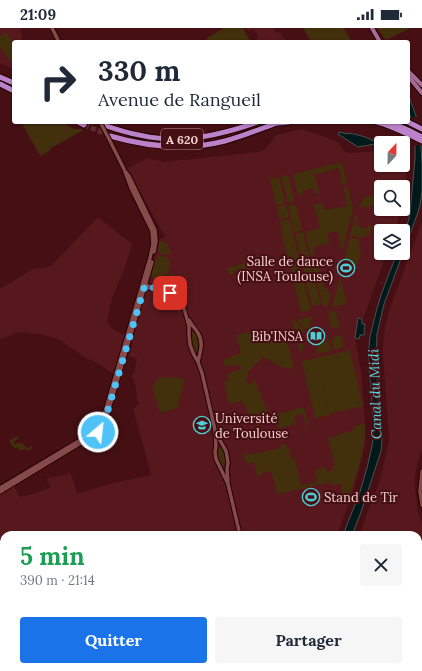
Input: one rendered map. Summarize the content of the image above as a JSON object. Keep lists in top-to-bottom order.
{
  "streets": {
    "highway": ["A 620"]
  },
  "water": ["Canal du Midi"],
  "places": {
    "sports": ["Salle de dance (INSA Toulouse)", "Stand de Tir"],
    "library": ["Bib'INSA"],
    "school or university": ["Université de Toulouse"]
  },
  "north": "top",
  "page": {
    "status": "21:09",
    "turn": ["330 m", "Avenue de Rangueil"],
    "heading": ["5 min", "390 m · 21:14"],
    "buttons": ["Quitter", "Partager"]
  }
}
